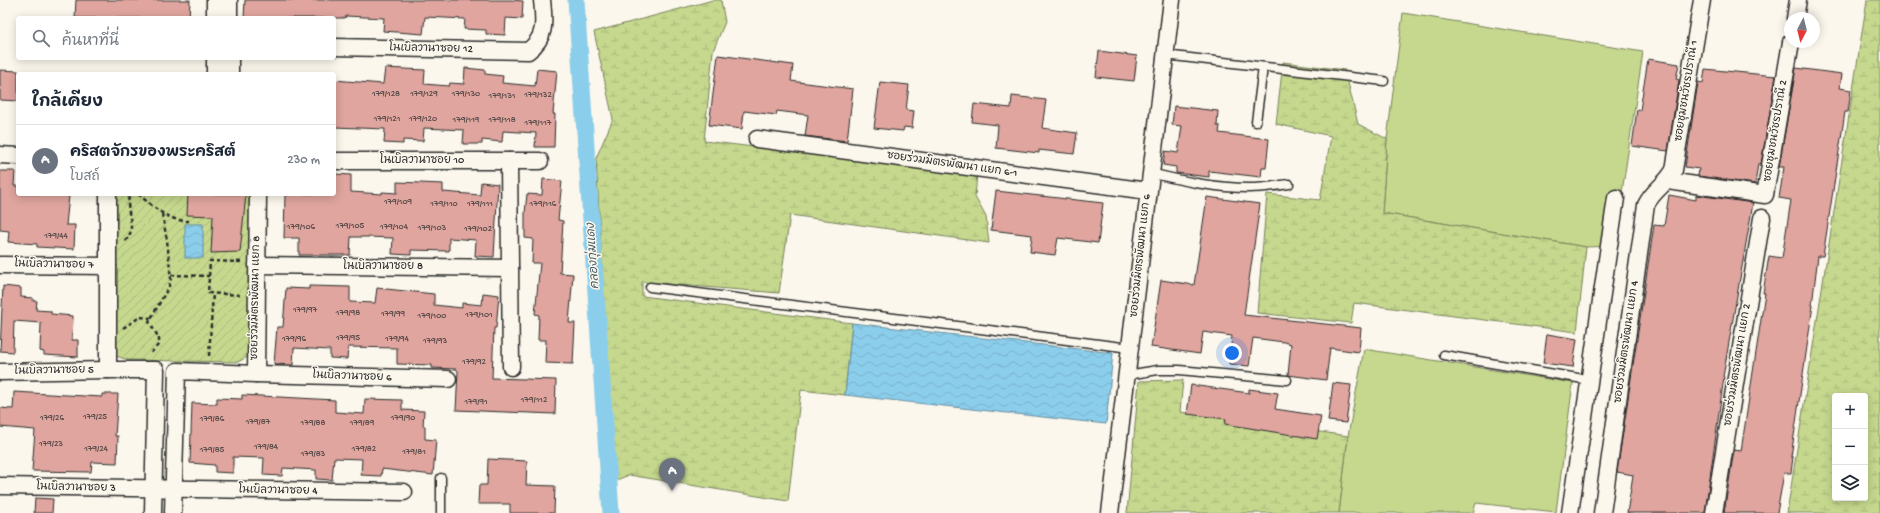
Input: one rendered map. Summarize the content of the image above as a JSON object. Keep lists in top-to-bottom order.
{
  "streets": {
    "street": [
      "โนเบิลวานาซอย 12",
      "ซอยชุมชนวัชรปราณี 1",
      "ซอยชุมชนวัชรปราณี 2",
      "โนเบิลวานาซอย 10",
      "ซอยร่วมมิตรพัฒนา แยก 6-1",
      "ซอยร่วมมิตรพัฒนา แยก 6",
      "โนเบิลวานาซอย 7",
      "โนเบิลวานาซอย 8",
      "ซอยร่วมมิตรพัฒนา แยก 8",
      "ซอยร่วมมิตรพัฒนา แยก 4",
      "ซอยร่วมมิตรพัฒนา แยก 2",
      "โนเบิลวานาซอย 5",
      "โนเบิลวานาซอย 6",
      "โนเบิลวานาซอย 3",
      "โนเบิลวานาซอย 4"
    ]
  },
  "crossings": [
    ["ซอยชุมชนวัชรปราณี 1", "ซอยชุมชนวัชรปราณี 2"],
    ["ซอยชุมชนวัชรปราณี 1", "ซอยร่วมมิตรพัฒนา แยก 4"],
    ["ซอยชุมชนวัชรปราณี 2", "ซอยร่วมมิตรพัฒนา แยก 4"],
    ["ซอยร่วมมิตรพัฒนา แยก 6-1", "ซอยร่วมมิตรพัฒนา แยก 6"],
    ["โนเบิลวานาซอย 8", "ซอยร่วมมิตรพัฒนา แยก 8"],
    ["ซอยร่วมมิตรพัฒนา แยก 8", "โนเบิลวานาซอย 6"],
    ["โนเบิลวานาซอย 3", "โนเบิลวานาซอย 4"]
  ],
  "water": ["คลองกุ่มแดง"],
  "house_numbers": [
    "179/128",
    "179/129",
    "179/130",
    "179/132",
    "179/131",
    "179/121",
    "179/120",
    "179/119",
    "179/118",
    "179/117",
    "179/109",
    "179/110",
    "179/111",
    "179/116",
    "179/105",
    "179/106",
    "179/104",
    "179/103",
    "179/102",
    "179/44",
    "179/97",
    "179/98",
    "179/99",
    "179/101",
    "179/100",
    "179/95",
    "179/96",
    "179/94",
    "179/93",
    "179/92",
    "179/112",
    "179/91",
    "179/25",
    "179/26",
    "179/90",
    "179/86",
    "179/87",
    "179/88",
    "179/89",
    "179/23",
    "179/84",
    "179/24",
    "179/82",
    "179/85",
    "179/81",
    "179/83"
  ],
  "north": "bottom",
  "page": {
    "search": "ค้นหาที่นี่",
    "heading": "ใกล้เคียง",
    "list": [
      {
        "mark": "A",
        "name": "คริสตจักรของพระคริสต์",
        "note": "โบสถ์",
        "value": "230 m"
      }
    ],
    "map_buttons": ["+", "−"],
    "pins": "A"
  }
}
